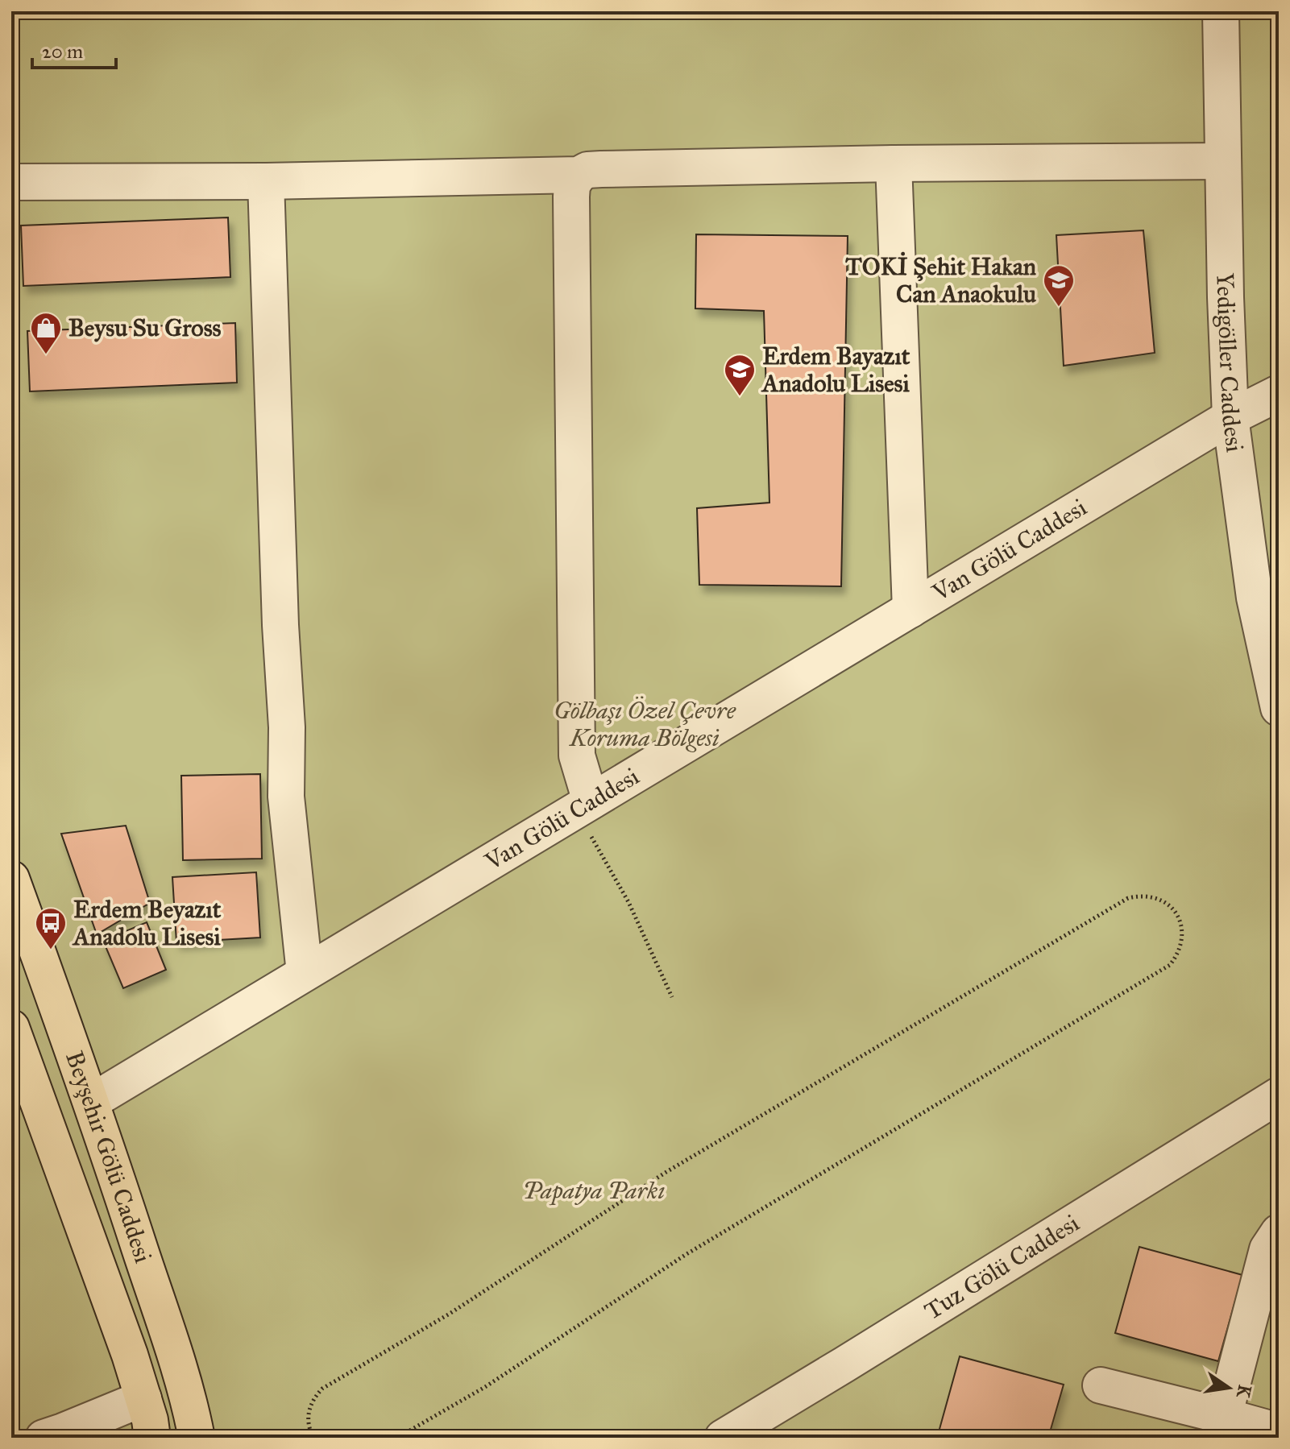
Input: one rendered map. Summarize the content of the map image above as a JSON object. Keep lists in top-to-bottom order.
{
  "streets": {
    "main road": ["Beyşehir Gölü Caddesi"],
    "street": ["Yedigöller Caddesi", "Van Gölü Caddesi", "Tuz Gölü Caddesi"]
  },
  "crossings": [
    ["Yedigöller Caddesi", "Van Gölü Caddesi"],
    ["Van Gölü Caddesi", "Beyşehir Gölü Caddesi"]
  ],
  "parks": ["Gölbaşı Özel Çevre Koruma Bölgesi", "Papatya Parkı"],
  "places": {
    "school or university": ["TOKİ Şehit Hakan Can Anaokulu", "Erdem Bayazıt Anadolu Lisesi"],
    "shop": ["Beysu Su Gross"],
    "bus stop": ["Erdem Beyazıt Anadolu Lisesi"]
  },
  "scale_bar": "20 m",
  "north": "right"
}
